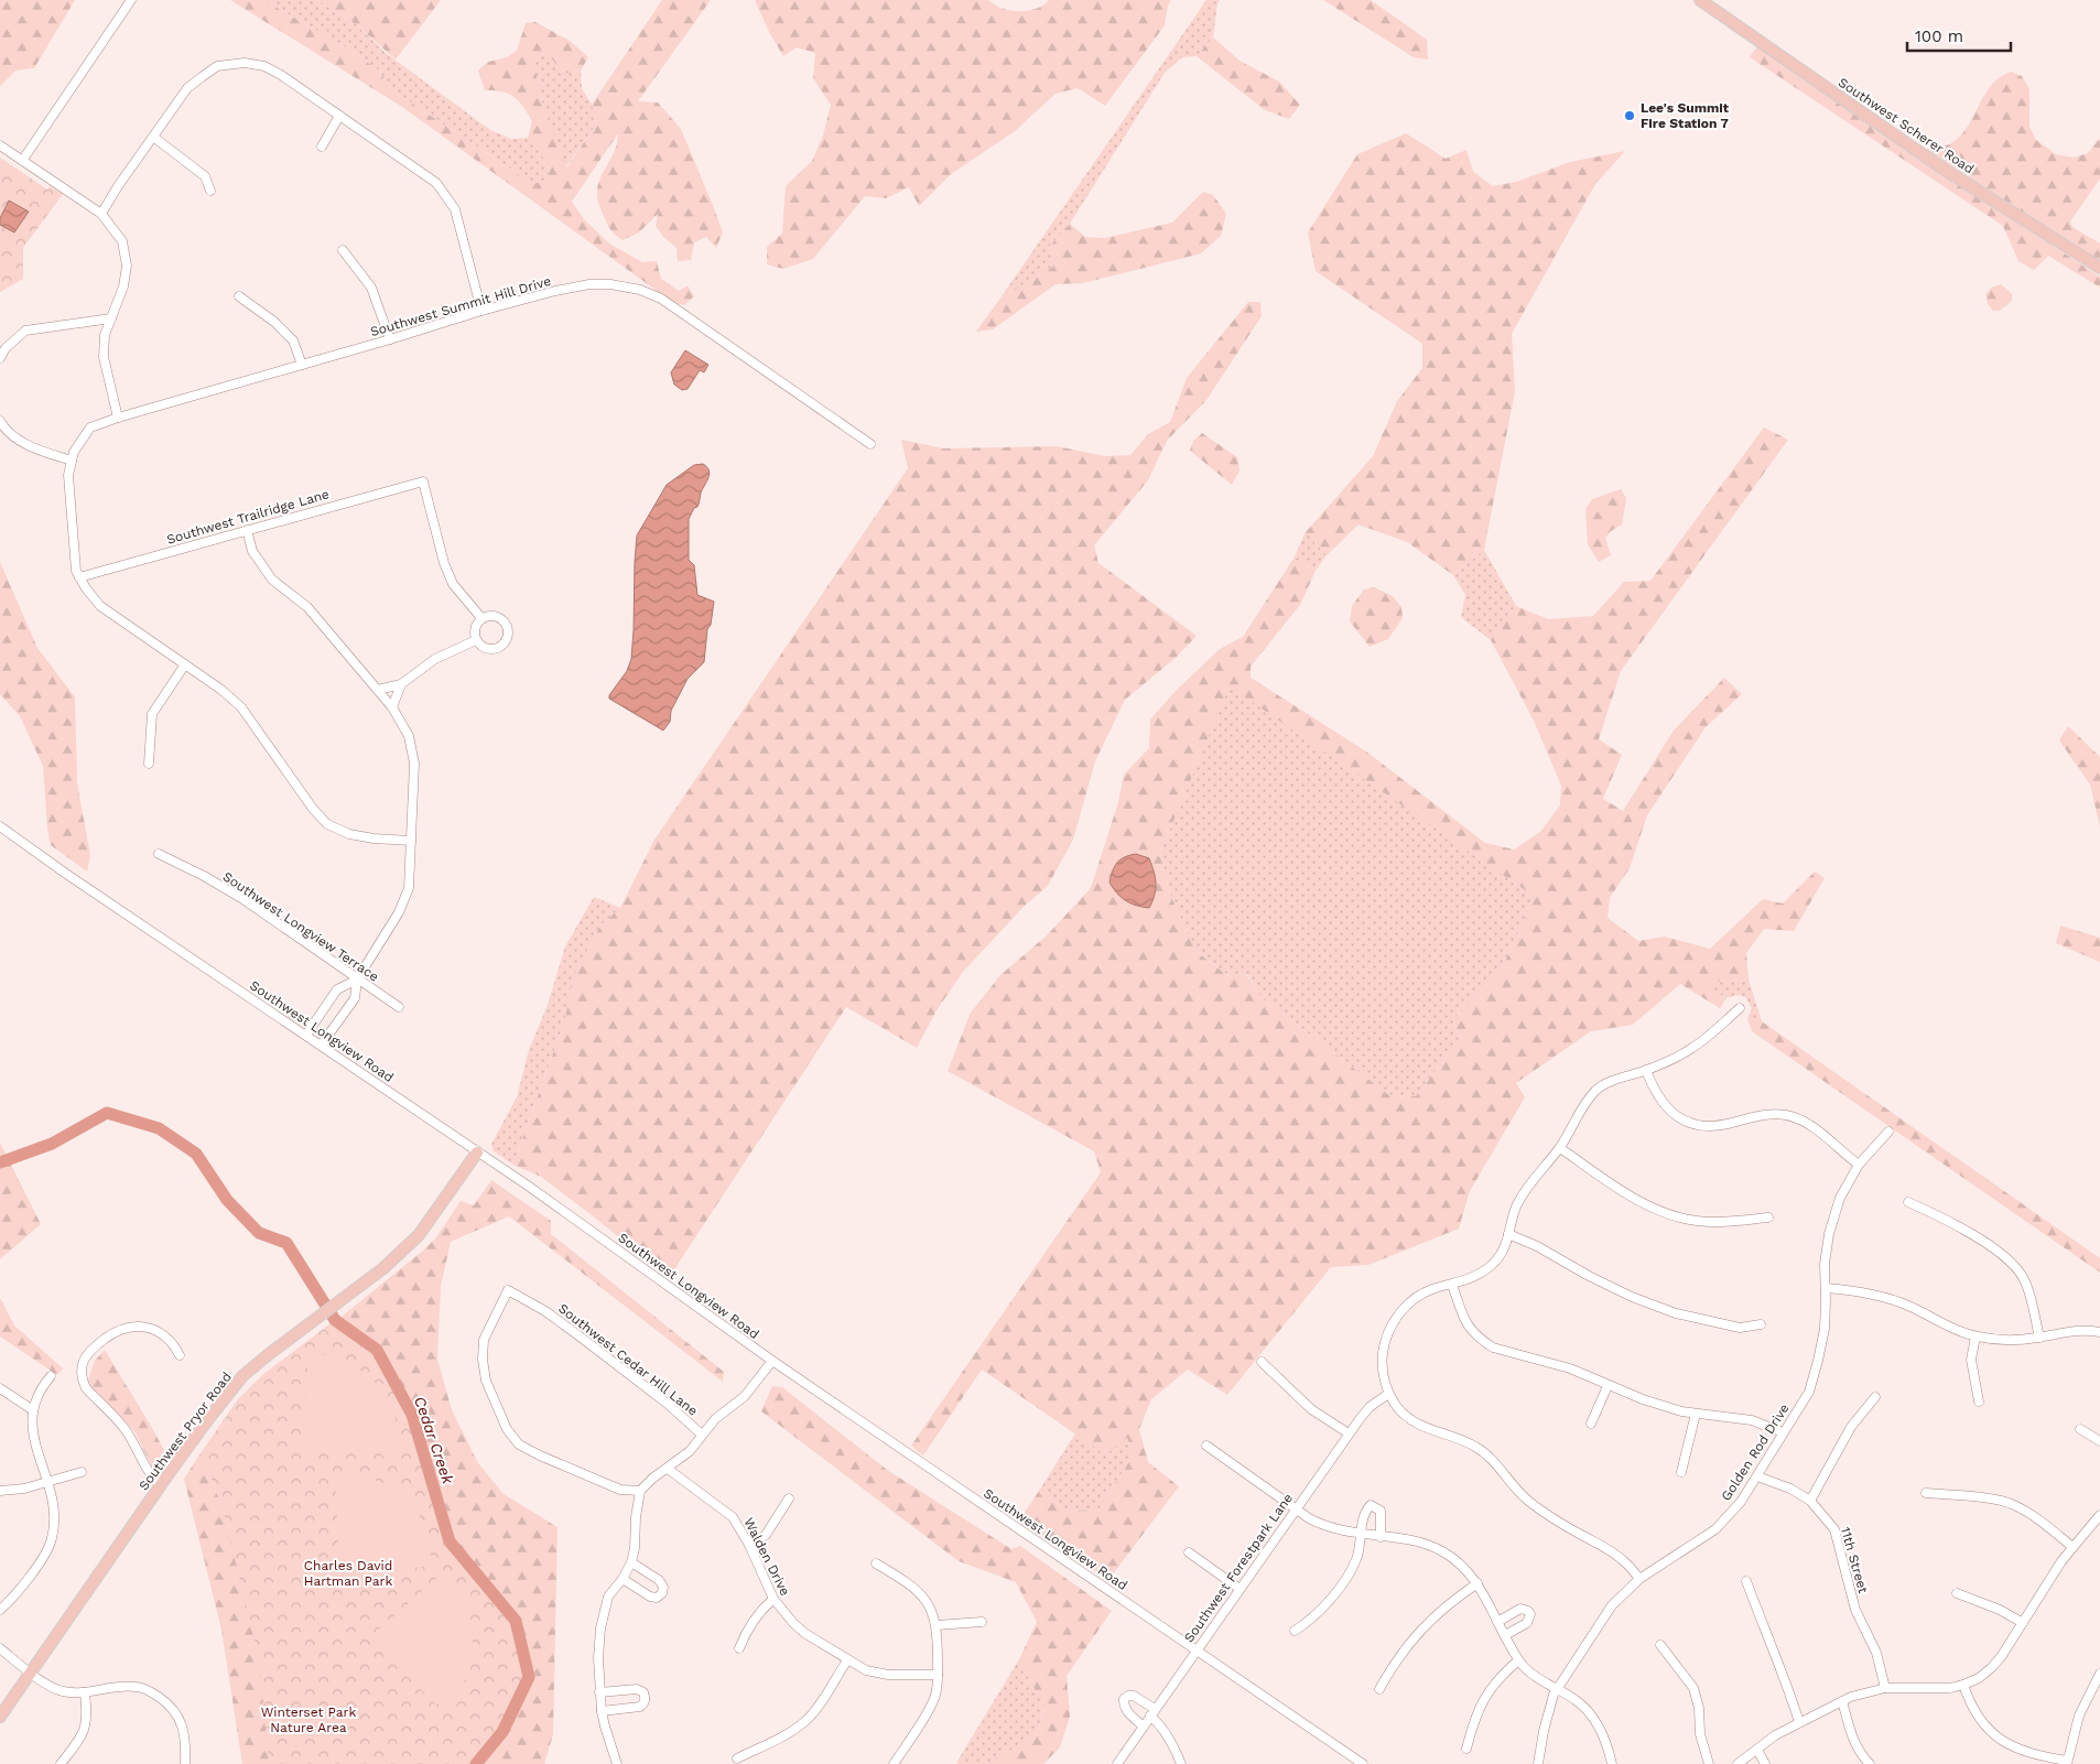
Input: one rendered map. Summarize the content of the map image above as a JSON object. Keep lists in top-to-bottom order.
{
  "streets": {
    "main road": ["Southwest Scherer Road", "Southwest Pryor Road"],
    "street": [
      "Southwest Summit Hill Drive",
      "Southwest Trailridge Lane",
      "Southwest Longview Terrace",
      "Southwest Longview Road",
      "Southwest Cedar Hill Lane",
      "Golden Rod Drive",
      "Walden Drive",
      "11th Street",
      "Southwest Forestpark Lane"
    ]
  },
  "crossings": [
    ["Southwest Longview Road", "Southwest Pryor Road"],
    ["Southwest Longview Road", "Southwest Forestpark Lane"],
    ["Golden Rod Drive", "11th Street"]
  ],
  "water": ["Cedar Creek"],
  "parks": ["Charles David Hartman Park", "Winterset Park Nature Area"],
  "places": ["Lee's Summit Fire Station 7"],
  "scale_bar": "100 m"
}
